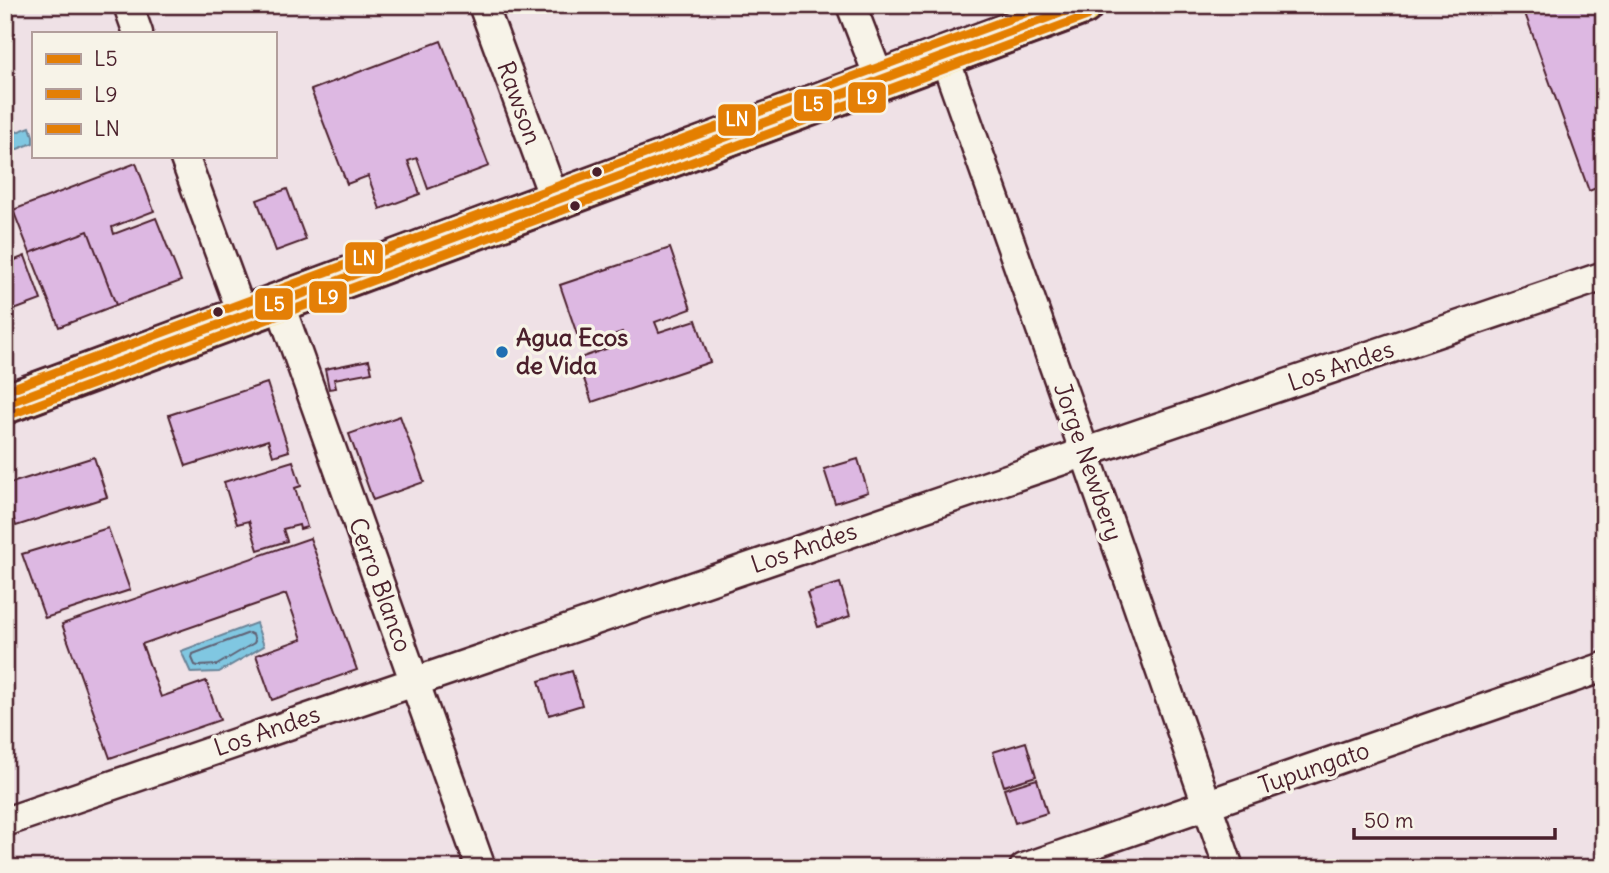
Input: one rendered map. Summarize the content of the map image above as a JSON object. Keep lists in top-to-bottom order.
{
  "streets": {
    "street": [
      "Rawson",
      "Los Andes",
      "Jorge Newbery",
      "Cerro Blanco",
      "Tupungato"
    ]
  },
  "crossings": [
    ["Los Andes", "Jorge Newbery"],
    ["Los Andes", "Cerro Blanco"],
    ["Jorge Newbery", "Tupungato"]
  ],
  "places": ["Agua Ecos de Vida"],
  "lines": ["transit line L5", "transit line LN", "transit line L9"],
  "legend": ["L5", "L9", "LN"],
  "scale_bar": "50 m"
}
